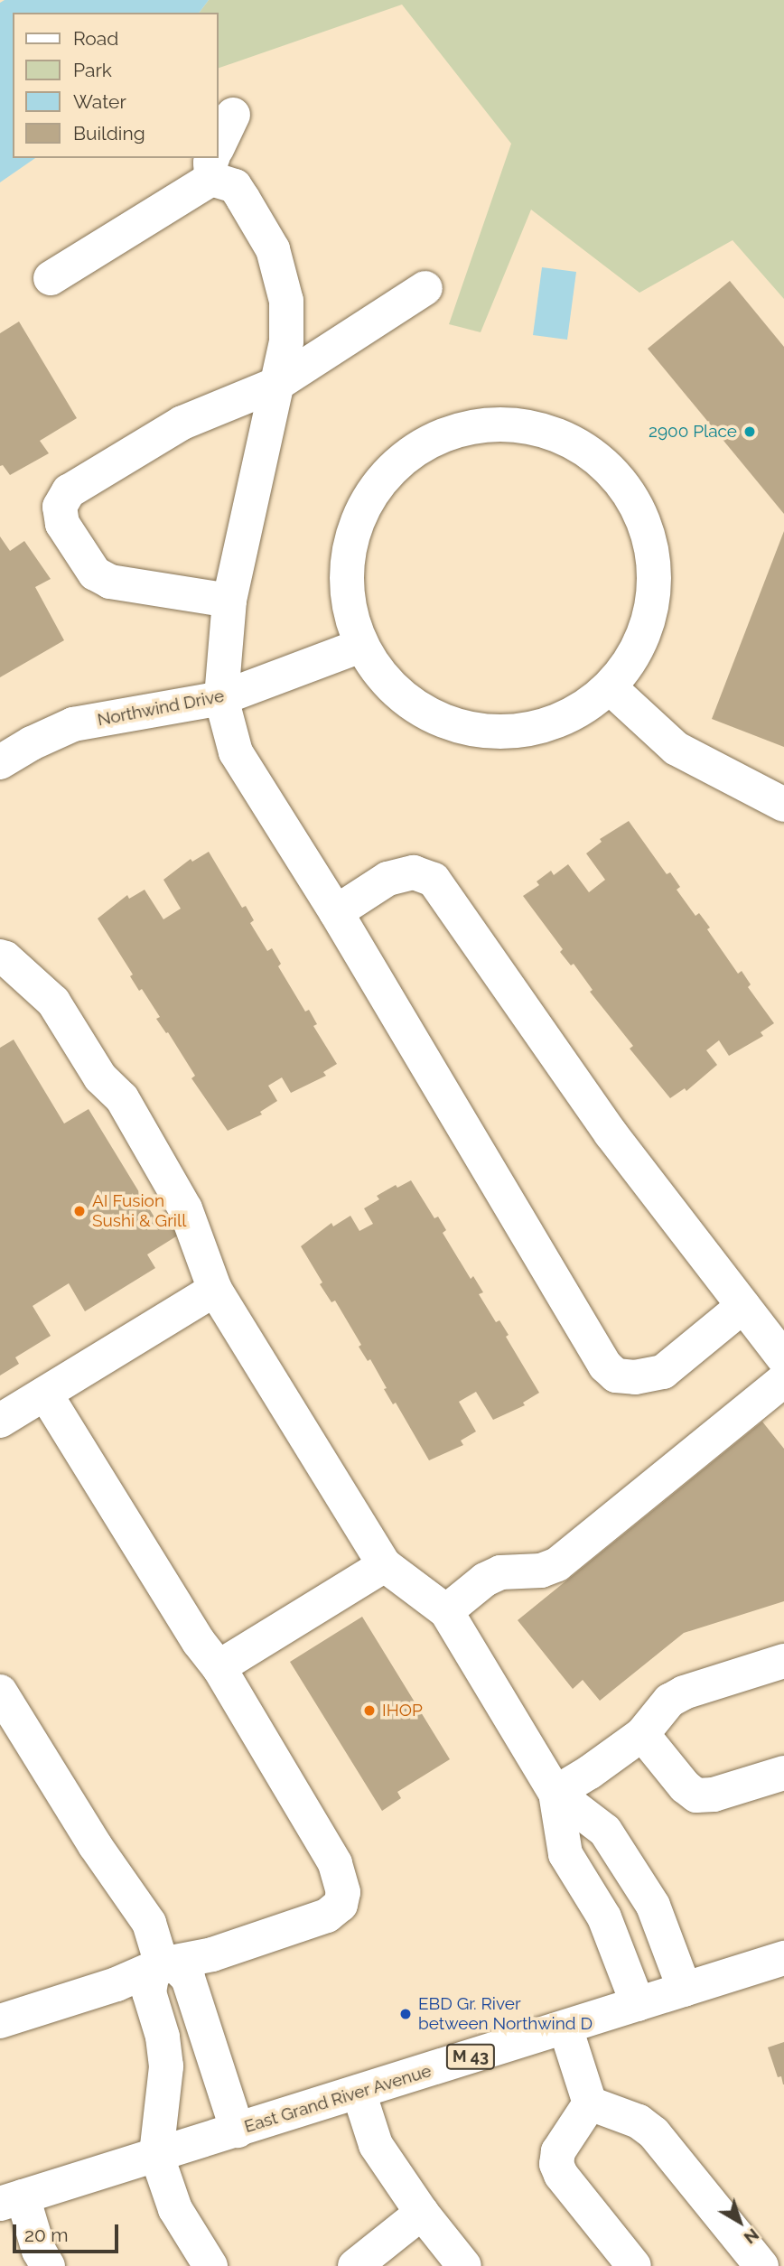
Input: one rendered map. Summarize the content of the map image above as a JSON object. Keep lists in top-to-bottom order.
{
  "streets": {
    "street": ["Northwind Drive", "M 43", "East Grand River Avenue"]
  },
  "places": [
    "2900 Place",
    "AI Fusion Sushi & Grill",
    "IHOP",
    "EBD Gr. River between Northwind D"
  ],
  "legend": [
    "Road",
    "Park",
    "Water",
    "Building"
  ],
  "scale_bar": "20 m",
  "north": "bottom right"
}
